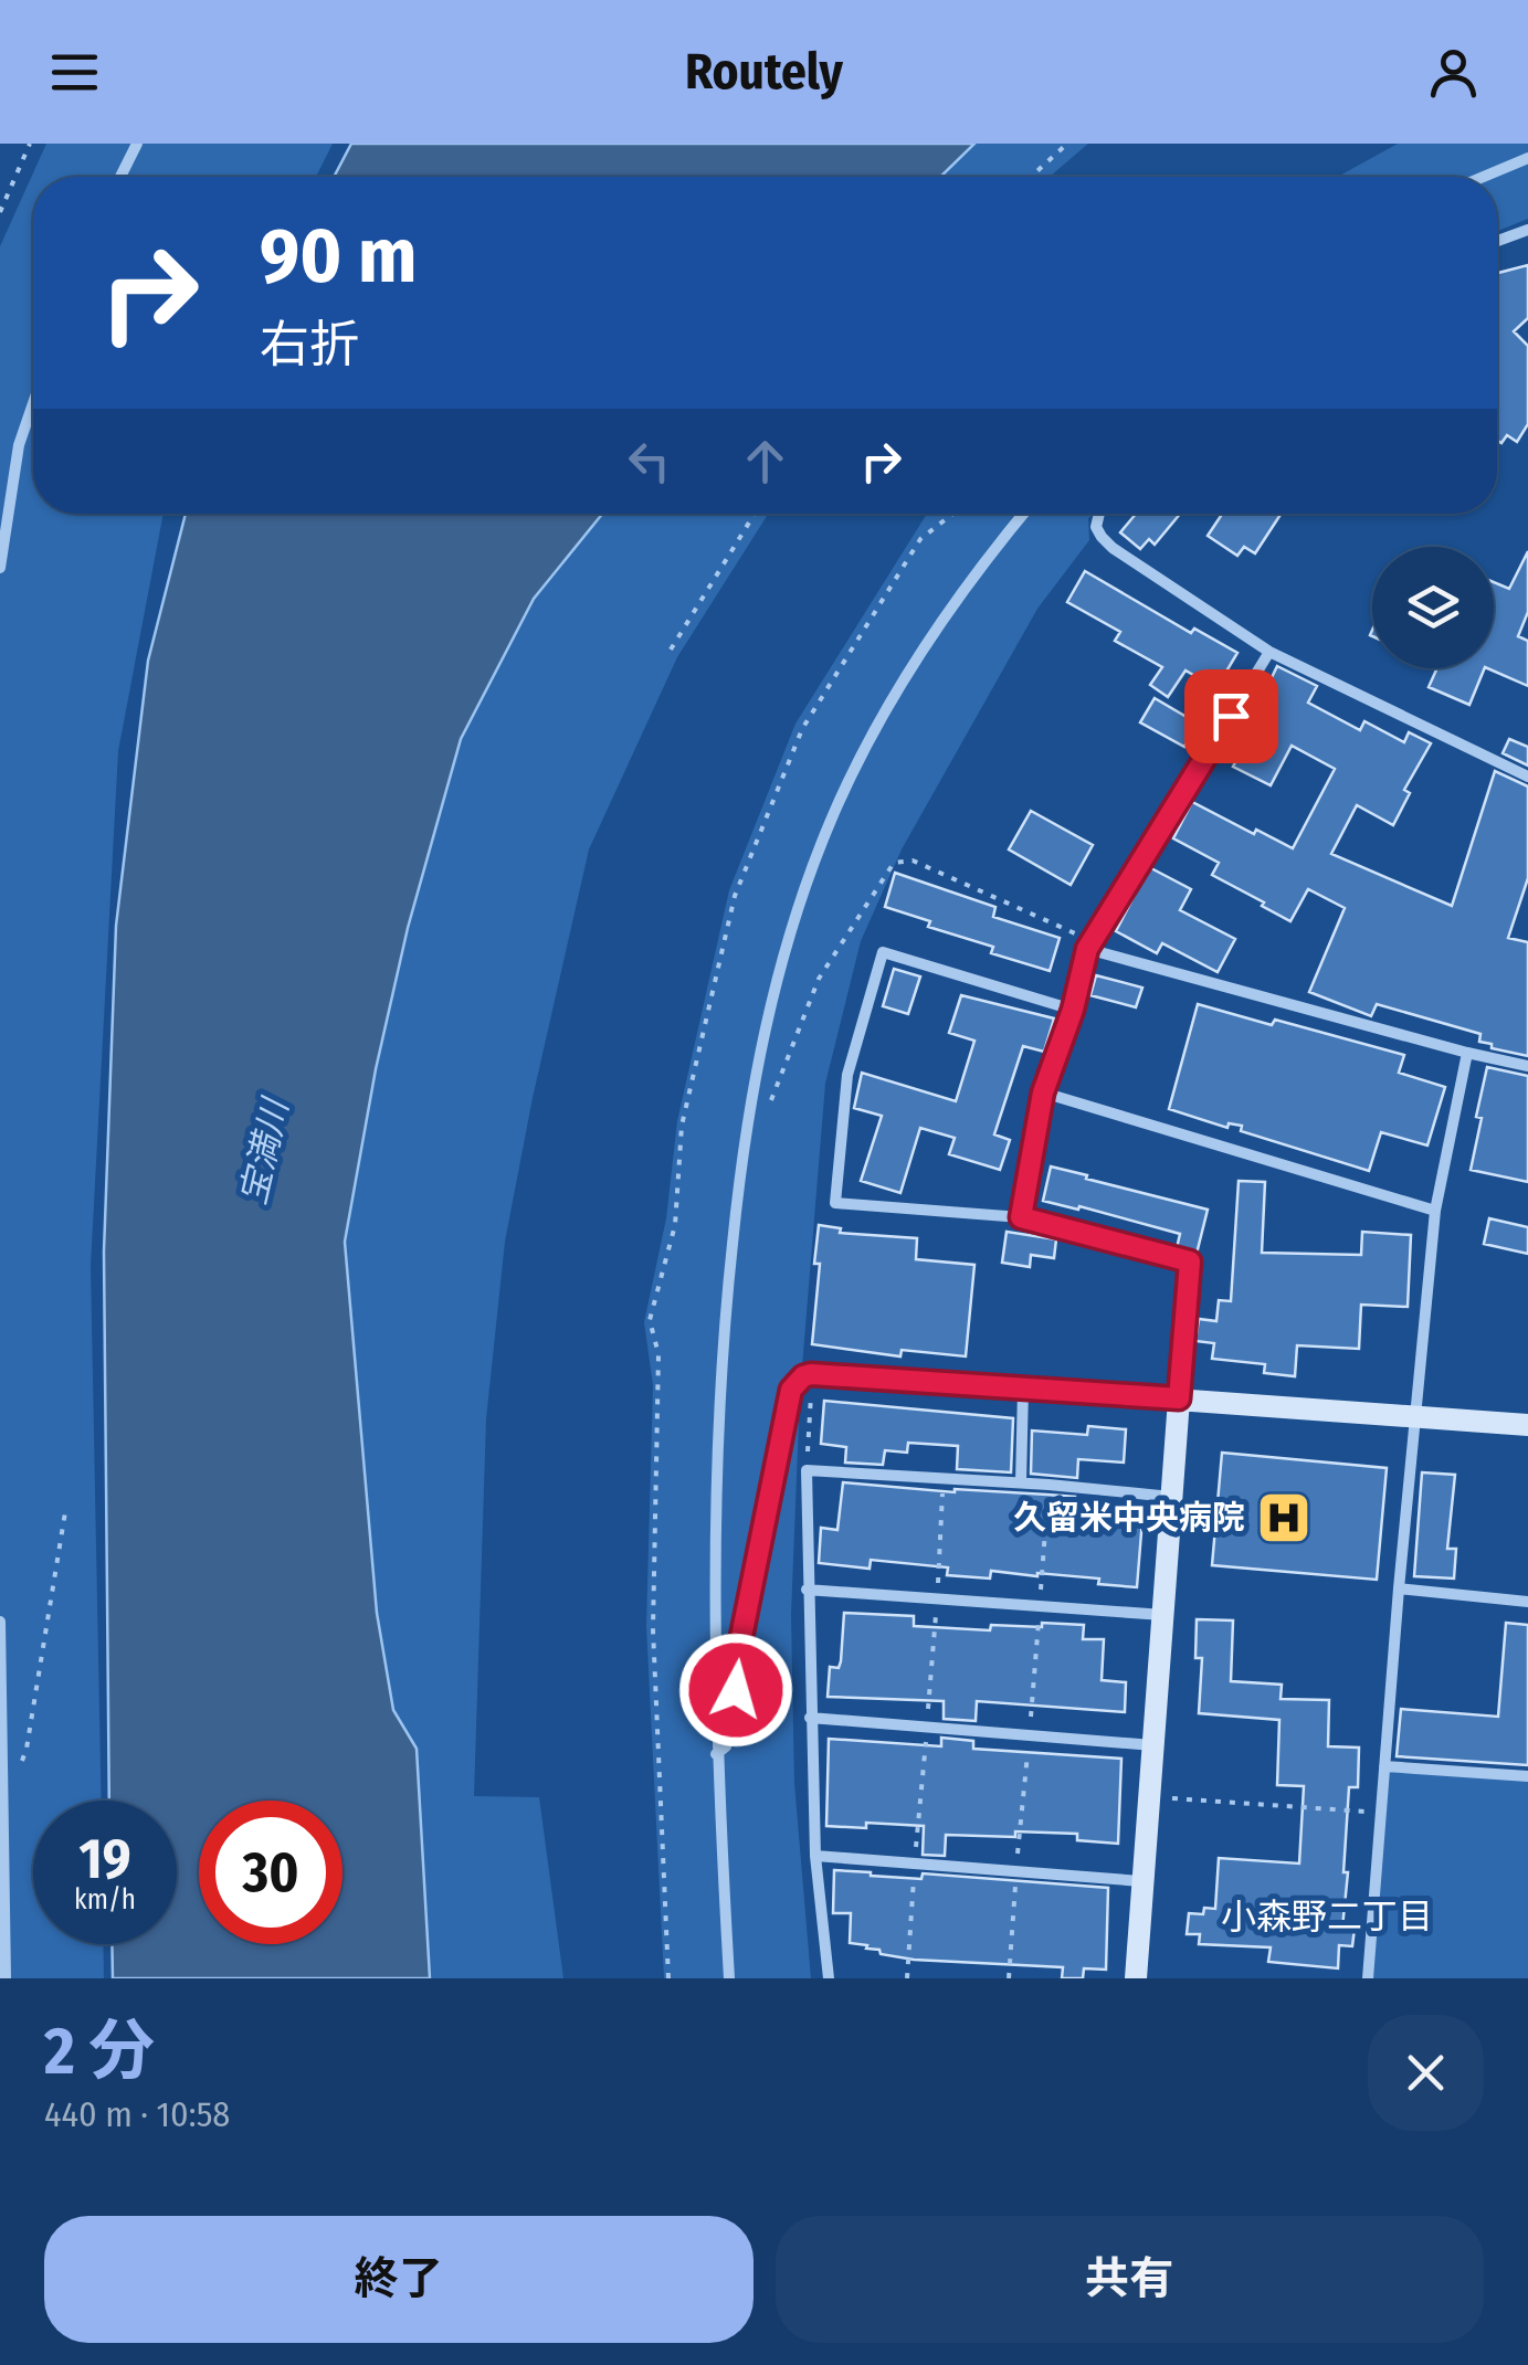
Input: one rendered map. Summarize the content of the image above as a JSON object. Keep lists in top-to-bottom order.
{
  "districts": ["小森野二丁目"],
  "water": ["宝満川"],
  "places": {
    "hospital": ["久留米中央病院"]
  },
  "page": {
    "header": "Routely",
    "turn": ["90 m", "右折"],
    "speed": "19 km/h",
    "limit": "30",
    "heading": ["2 分", "440 m · 10:58"],
    "buttons": ["終了", "共有"]
  }
}
